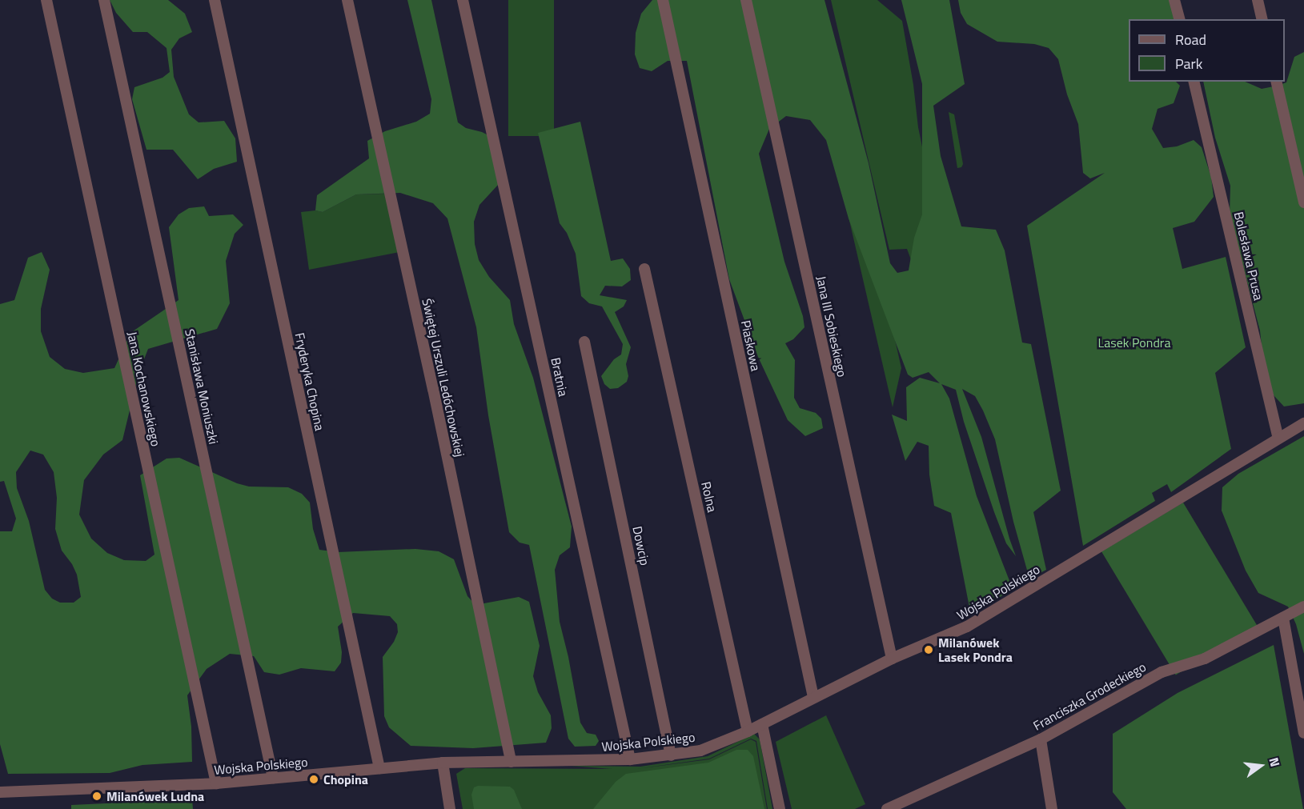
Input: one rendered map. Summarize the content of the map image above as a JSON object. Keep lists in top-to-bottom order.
{
  "streets": {
    "street": [
      "Bolesława Prusa",
      "Jana III Sobieskiego",
      "Piaskowa",
      "Bratnia",
      "Świętej Urszuli Ledóchowskiej",
      "Fryderyka Chopina",
      "Stanisława Moniuszki",
      "Jana Kochanowskiego",
      "Rolna",
      "Dowcip",
      "Wojska Polskiego",
      "Franciszka Grodeckiego"
    ]
  },
  "crossings": [
    ["Bolesława Prusa", "Wojska Polskiego"],
    ["Jana III Sobieskiego", "Wojska Polskiego"],
    ["Piaskowa", "Wojska Polskiego"],
    ["Bratnia", "Wojska Polskiego"],
    ["Świętej Urszuli Ledóchowskiej", "Wojska Polskiego"],
    ["Fryderyka Chopina", "Wojska Polskiego"],
    ["Stanisława Moniuszki", "Wojska Polskiego"],
    ["Jana Kochanowskiego", "Wojska Polskiego"],
    ["Rolna", "Wojska Polskiego"],
    ["Dowcip", "Wojska Polskiego"]
  ],
  "parks": ["Lasek Pondra"],
  "places": ["Milanówek Lasek Pondra", "Chopina", "Milanówek Ludna"],
  "legend": ["Road", "Park"],
  "north": "right"
}
